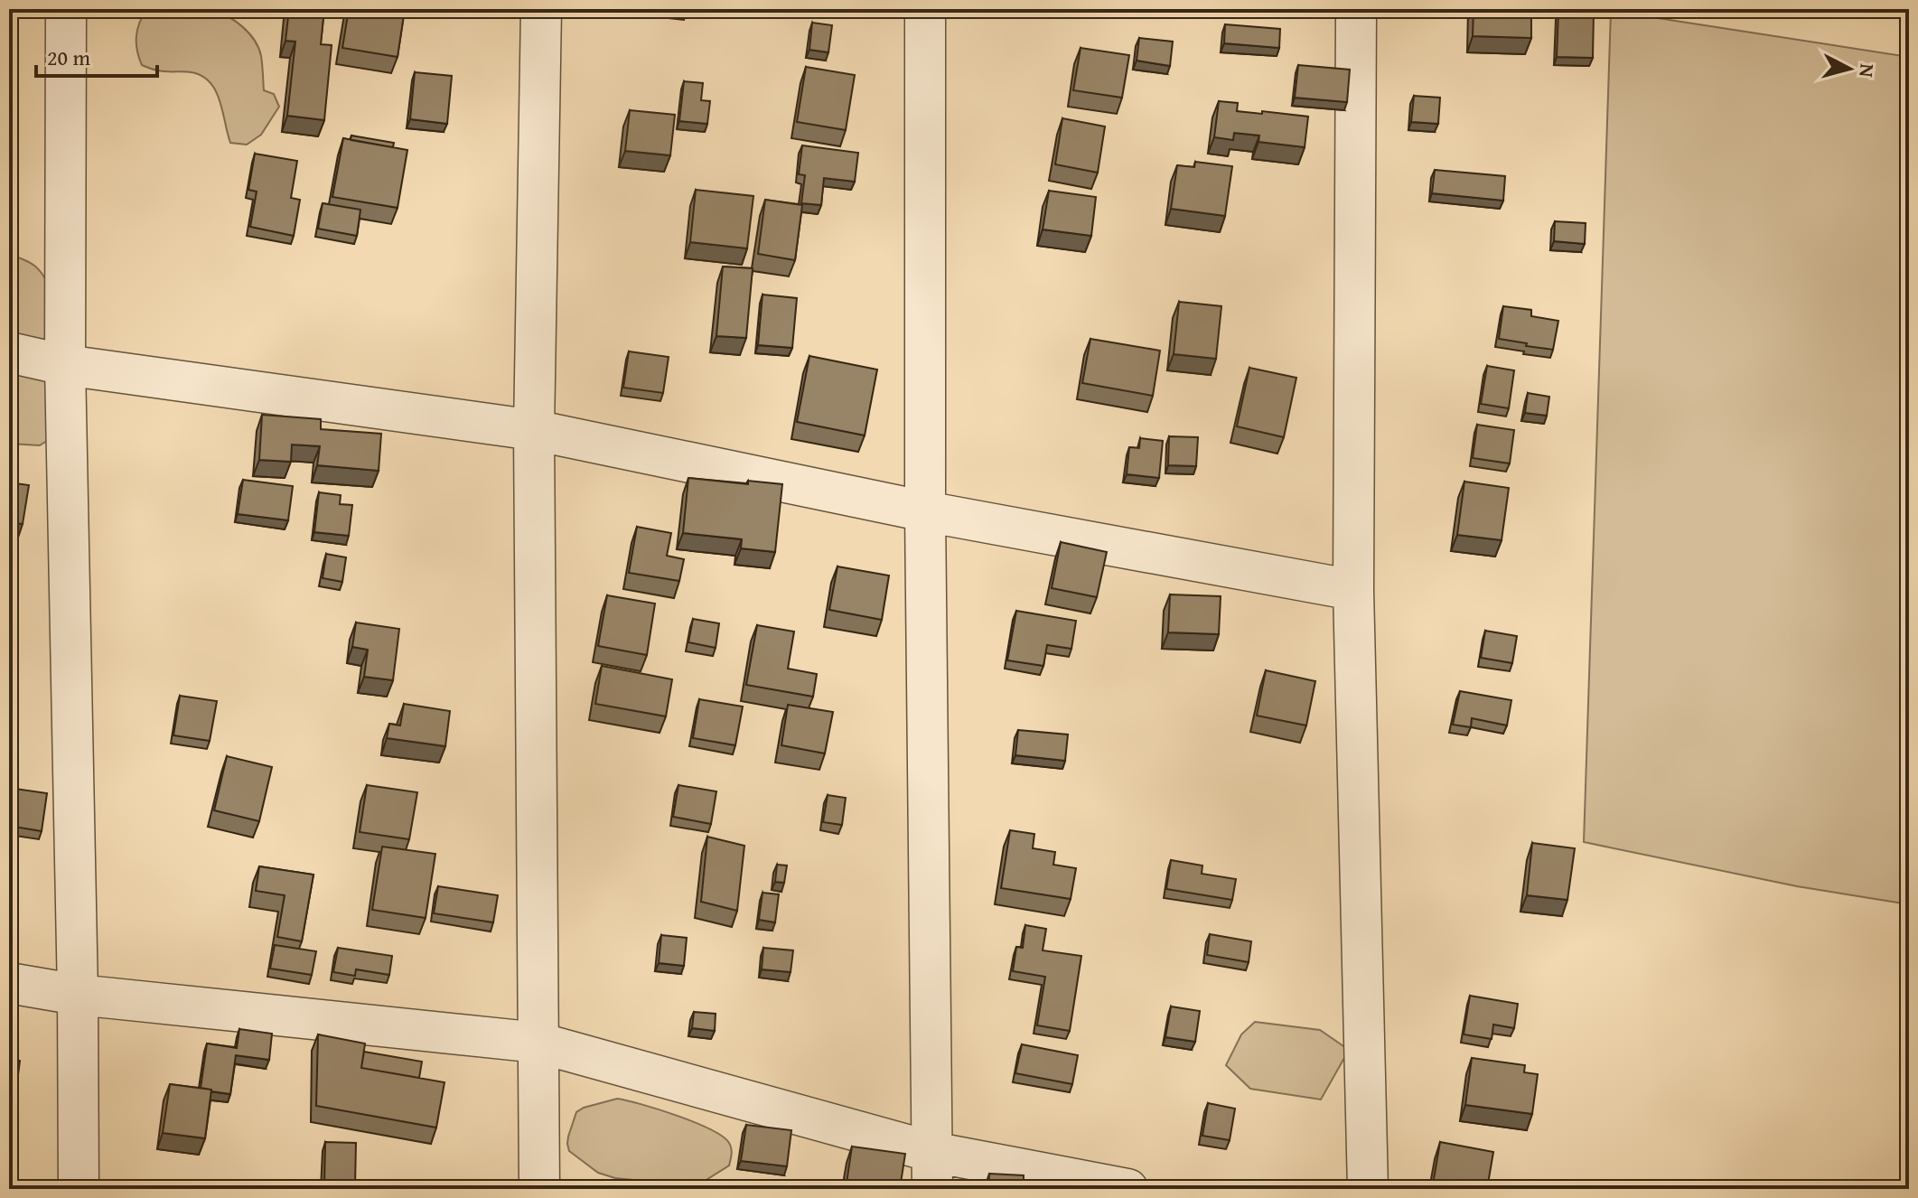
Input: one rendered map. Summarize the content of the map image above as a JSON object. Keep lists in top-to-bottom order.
{
  "scale_bar": "20 m",
  "north": "right"
}
